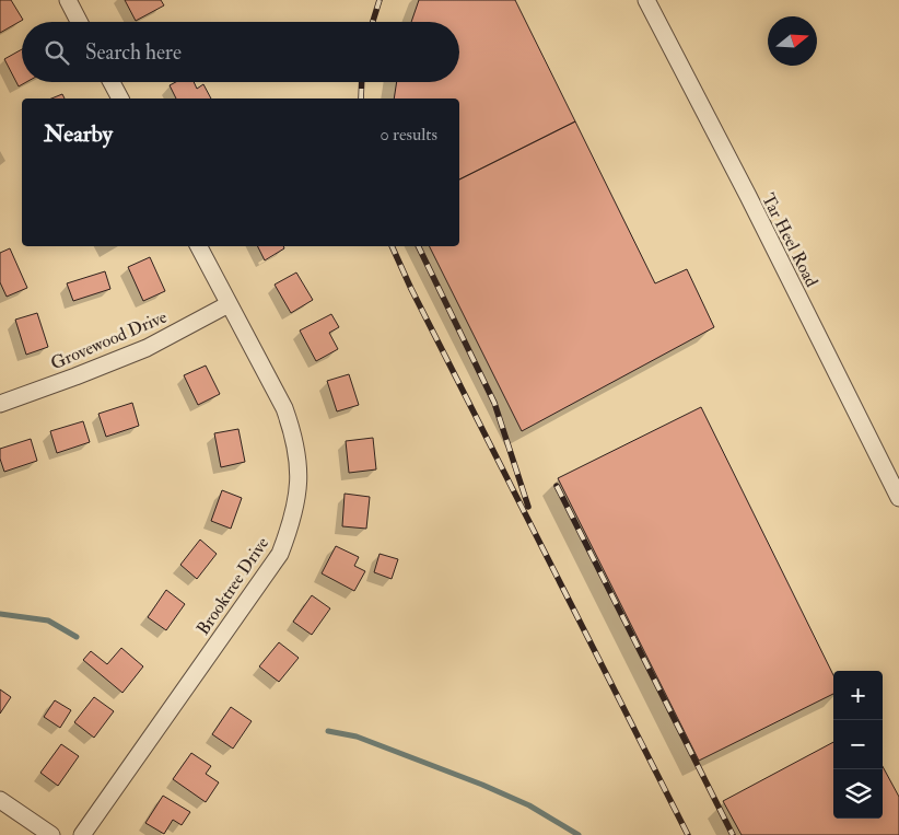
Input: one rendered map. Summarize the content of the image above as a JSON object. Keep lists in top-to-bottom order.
{
  "streets": {
    "street": ["Tar Heel Road", "Grovewood Drive", "Brooktree Drive"]
  },
  "crossings": [
    ["Grovewood Drive", "Brooktree Drive"]
  ],
  "north": "right",
  "page": {
    "search": "Search here",
    "heading": ["Nearby", "0 results"],
    "map_buttons": ["+", "−"]
  }
}
